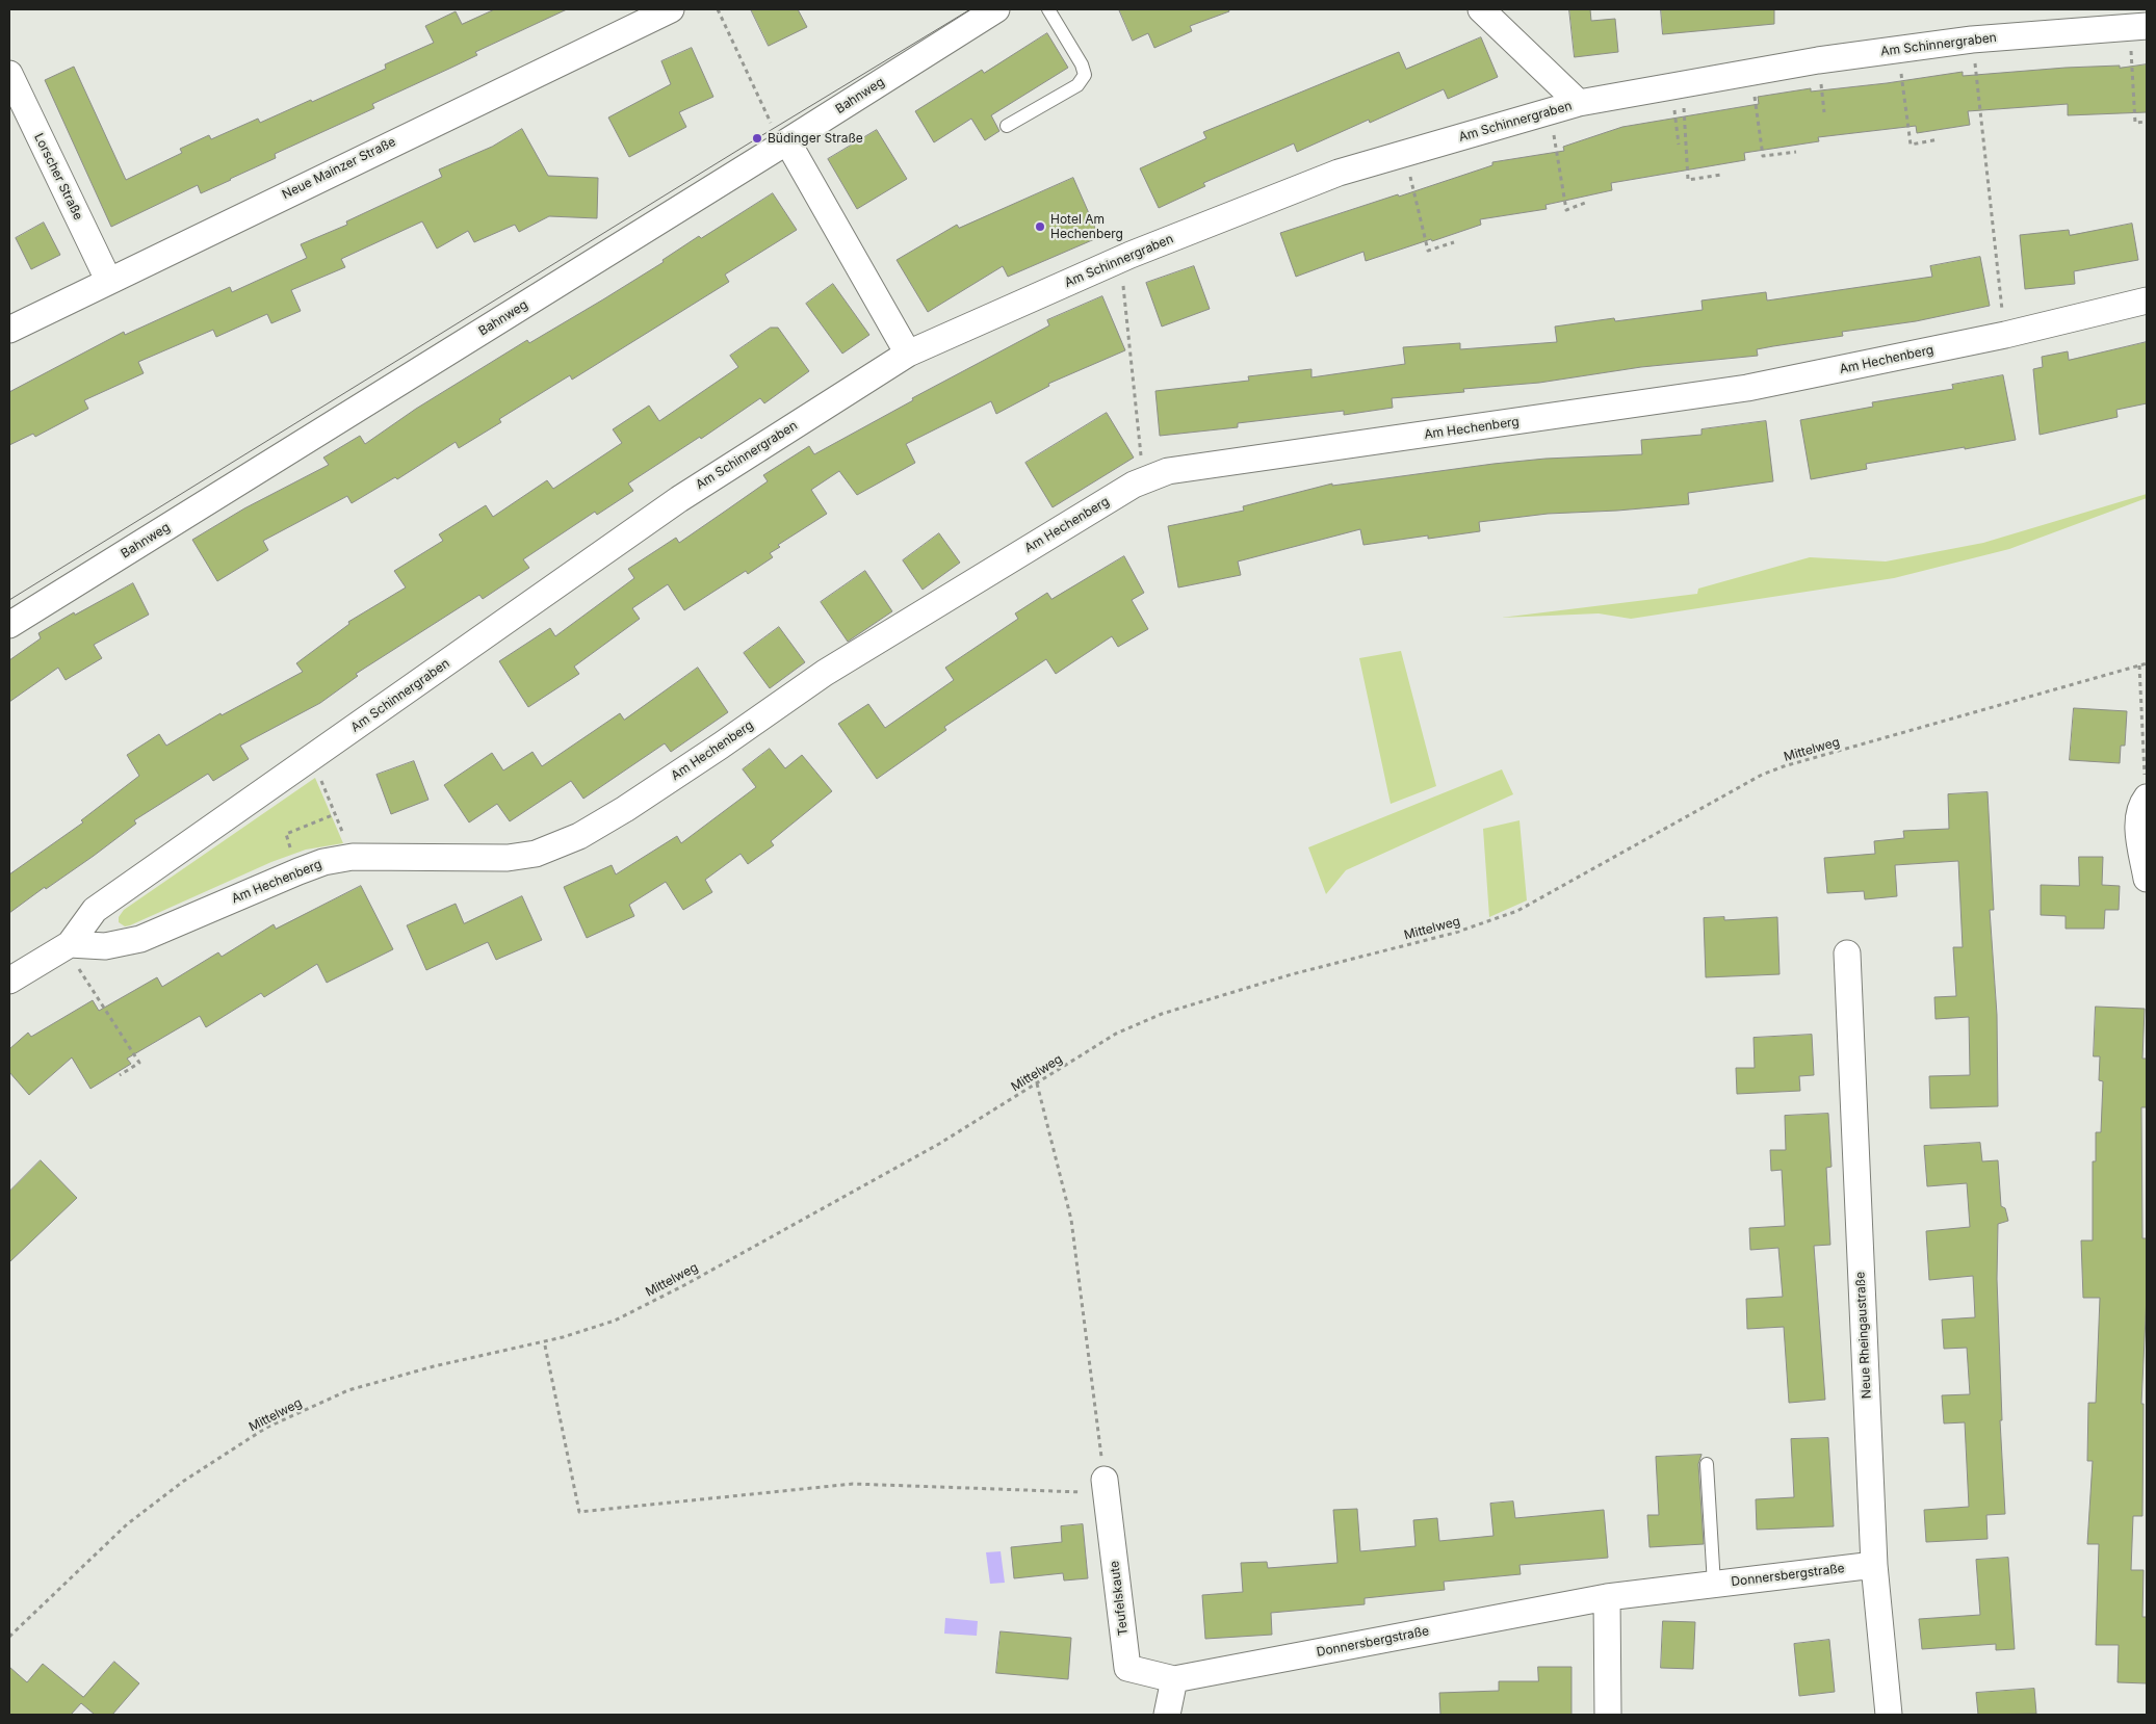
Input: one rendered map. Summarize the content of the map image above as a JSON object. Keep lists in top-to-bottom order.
{
  "streets": {
    "street": [
      "Am Schinnergraben",
      "Bahnweg",
      "Neue Mainzer Straße",
      "Lorscher Straße",
      "Am Hechenberg",
      "Neue Rheingaustraße",
      "Donnersbergstraße",
      "Teufelskaute"
    ],
    "path": ["Mittelweg"]
  },
  "crossings": [
    ["Am Schinnergraben", "Am Hechenberg"],
    ["Neue Mainzer Straße", "Lorscher Straße"],
    ["Neue Rheingaustraße", "Donnersbergstraße"],
    ["Donnersbergstraße", "Teufelskaute"]
  ],
  "places": ["Büdinger Straße", "Hotel Am Hechenberg"]
}
